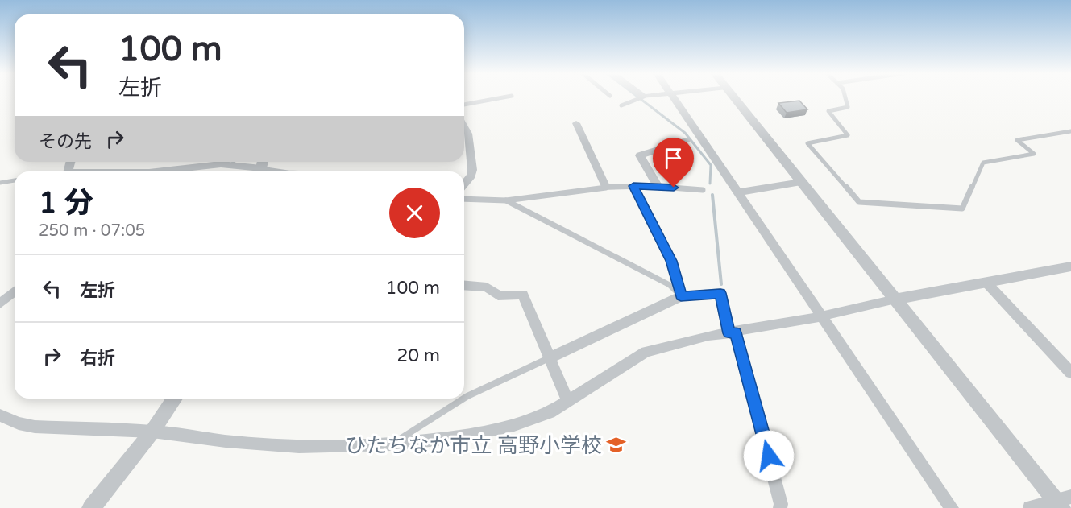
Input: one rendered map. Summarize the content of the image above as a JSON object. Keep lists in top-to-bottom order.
{
  "places": {
    "school or university": ["ひたちなか市立 高野小学校"]
  },
  "page": {
    "turn": ["100 m", "左折"],
    "then": "その先",
    "heading": ["1 分", "250 m · 07:05"],
    "list": [
      {
        "name": "左折",
        "value": "100 m"
      },
      {
        "name": "右折",
        "value": "20 m"
      }
    ]
  }
}
